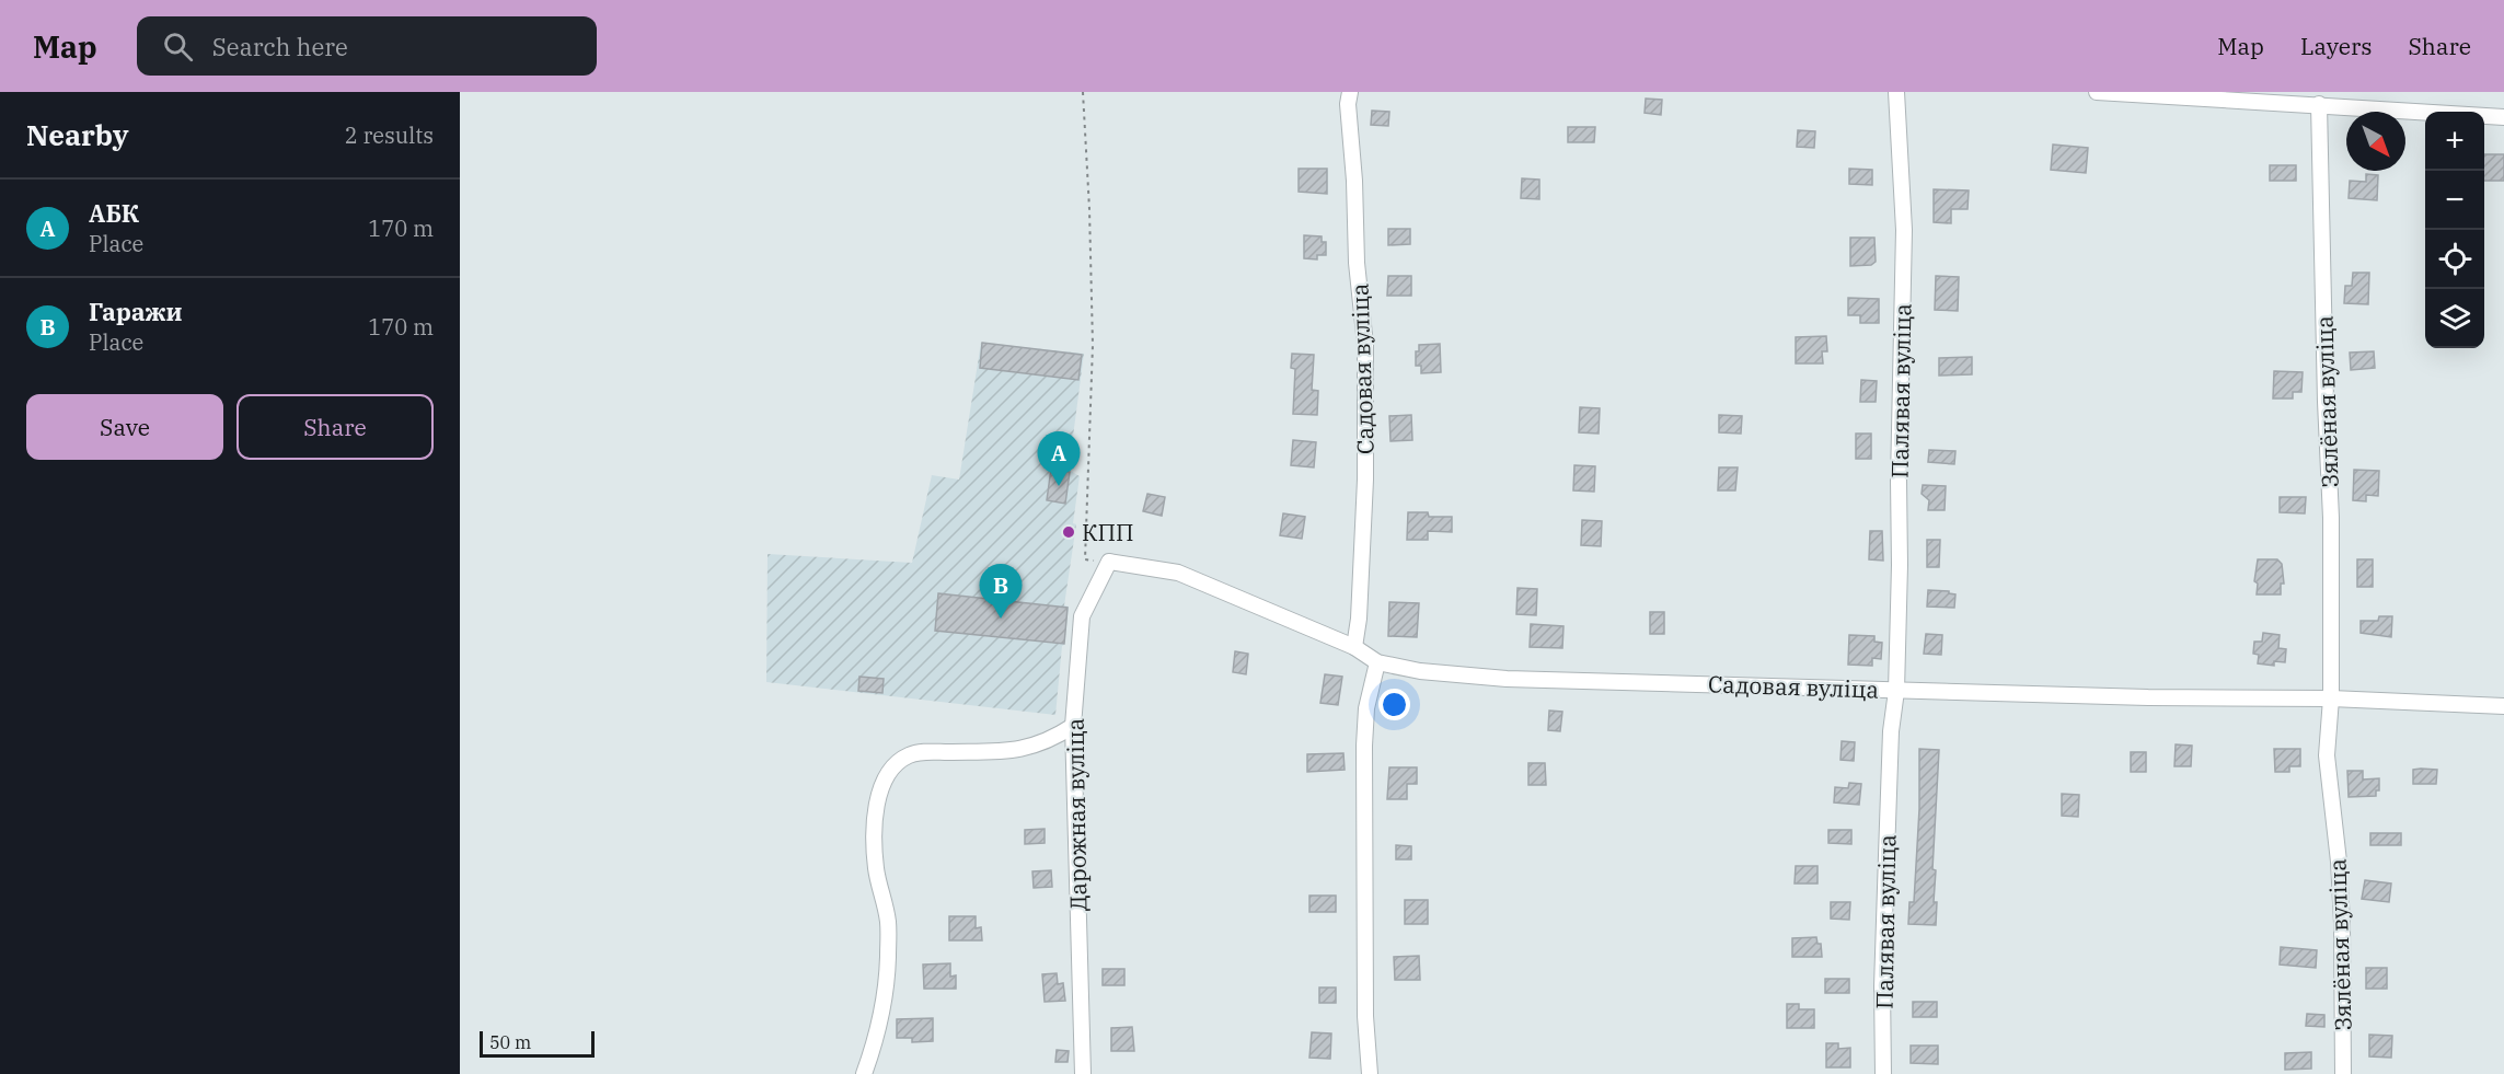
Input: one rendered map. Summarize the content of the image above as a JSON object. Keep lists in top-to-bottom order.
{
  "streets": {
    "street": [
      "Садовая вуліца",
      "Палявая вуліца",
      "Зялёная вуліца",
      "Дарожная вуліца"
    ]
  },
  "crossings": [
    ["Садовая вуліца", "Палявая вуліца"],
    ["Садовая вуліца", "Дарожная вуліца"]
  ],
  "places": ["КПП"],
  "scale_bar": "50 m",
  "north": "bottom right",
  "page": {
    "header": "Map",
    "search": "Search here",
    "nav": ["Map", "Layers", "Share"],
    "heading": ["Nearby", "2 results"],
    "map_buttons": ["+", "−"],
    "list": [
      {
        "mark": "A",
        "name": "АБК",
        "note": "Place",
        "value": "170 m"
      },
      {
        "mark": "B",
        "name": "Гаражи",
        "note": "Place",
        "value": "170 m"
      }
    ],
    "buttons": ["Save", "Share"],
    "pins": ["A", "B"],
    "scale": "50 m"
  }
}
